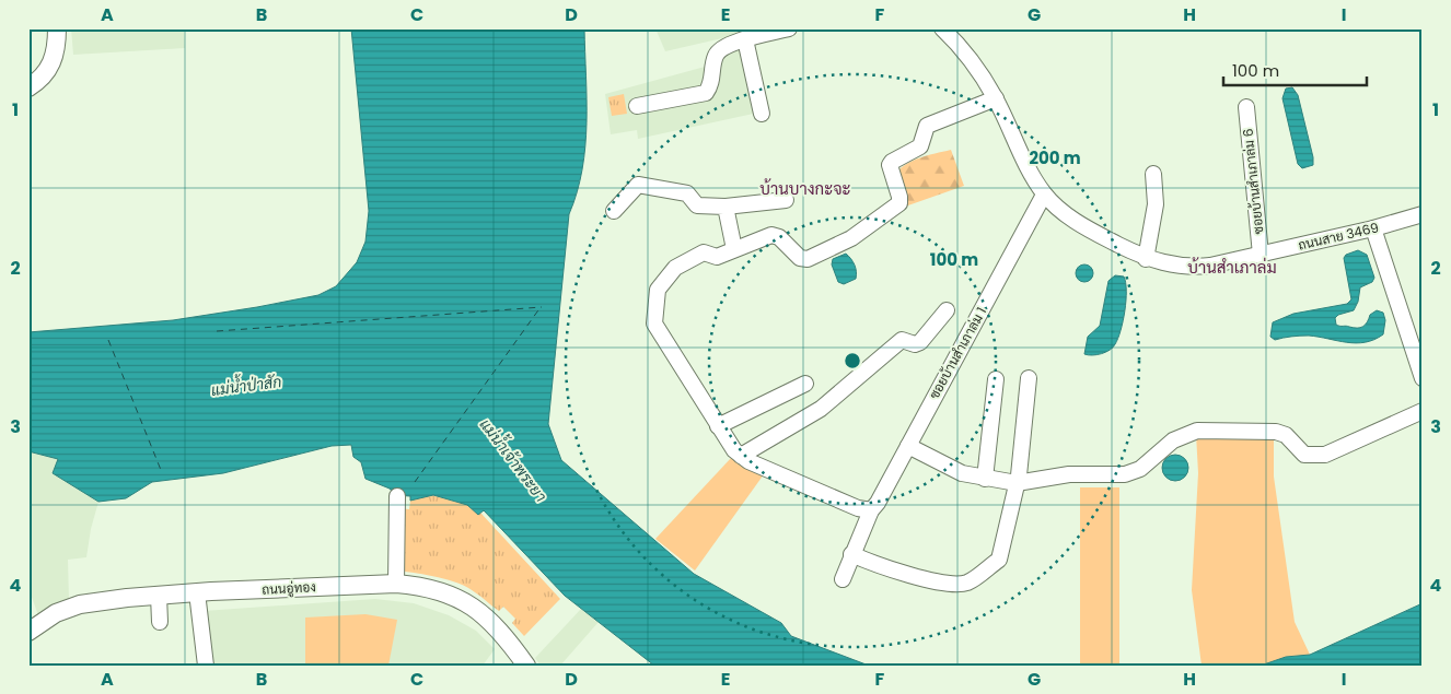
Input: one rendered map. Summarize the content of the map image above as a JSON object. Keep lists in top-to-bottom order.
{
  "streets": {
    "main road": ["ถนนอู่ทอง"],
    "street": ["ซอยบ้านสำเภาล่ม 6", "ถนนสาย 3469", "ซอยบ้านสำเภาล่ม 1"]
  },
  "crossings": [
    ["ซอยบ้านสำเภาล่ม 6", "ถนนสาย 3469"],
    ["ถนนสาย 3469", "ซอยบ้านสำเภาล่ม 1"]
  ],
  "districts": ["บ้านบางกะจะ", "บ้านสำเภาล่ม"],
  "water": ["แม่น้ำป่าสัก", "แม่น้ำเจ้าพระยา"],
  "scale_bar": "100 m",
  "grid": {
    "columns": [
      "A",
      "B",
      "C",
      "D",
      "E",
      "F",
      "G",
      "H",
      "I"
    ],
    "rows": [
      "1",
      "2",
      "3",
      "4"
    ]
  },
  "rings": ["200 m", "100 m"]
}
